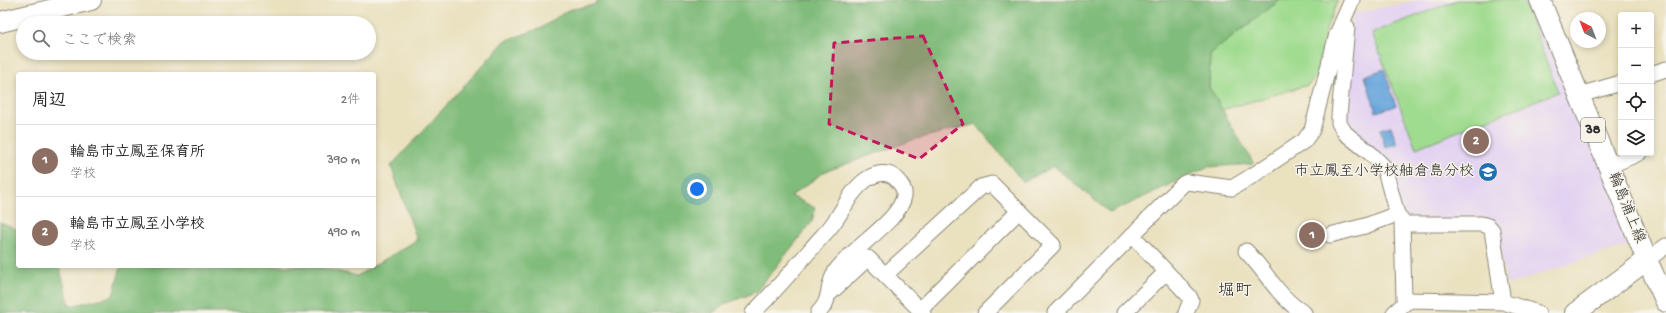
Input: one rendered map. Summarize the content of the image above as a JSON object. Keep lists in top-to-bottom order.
{
  "streets": {
    "main road": ["38", "輪島浦上線"]
  },
  "districts": ["堀町"],
  "places": {
    "school or university": ["市立鳳至小学校舳倉島分校"]
  },
  "north": "top left",
  "page": {
    "map_buttons": ["+", "−"],
    "search": "ここで検索",
    "heading": ["周辺", "2件"],
    "list": [
      {
        "mark": "1",
        "name": "輪島市立鳳至保育所",
        "note": "学校",
        "value": "390 m"
      },
      {
        "mark": "2",
        "name": "輪島市立鳳至小学校",
        "note": "学校",
        "value": "490 m"
      }
    ],
    "pins": ["2", "1"]
  }
}
